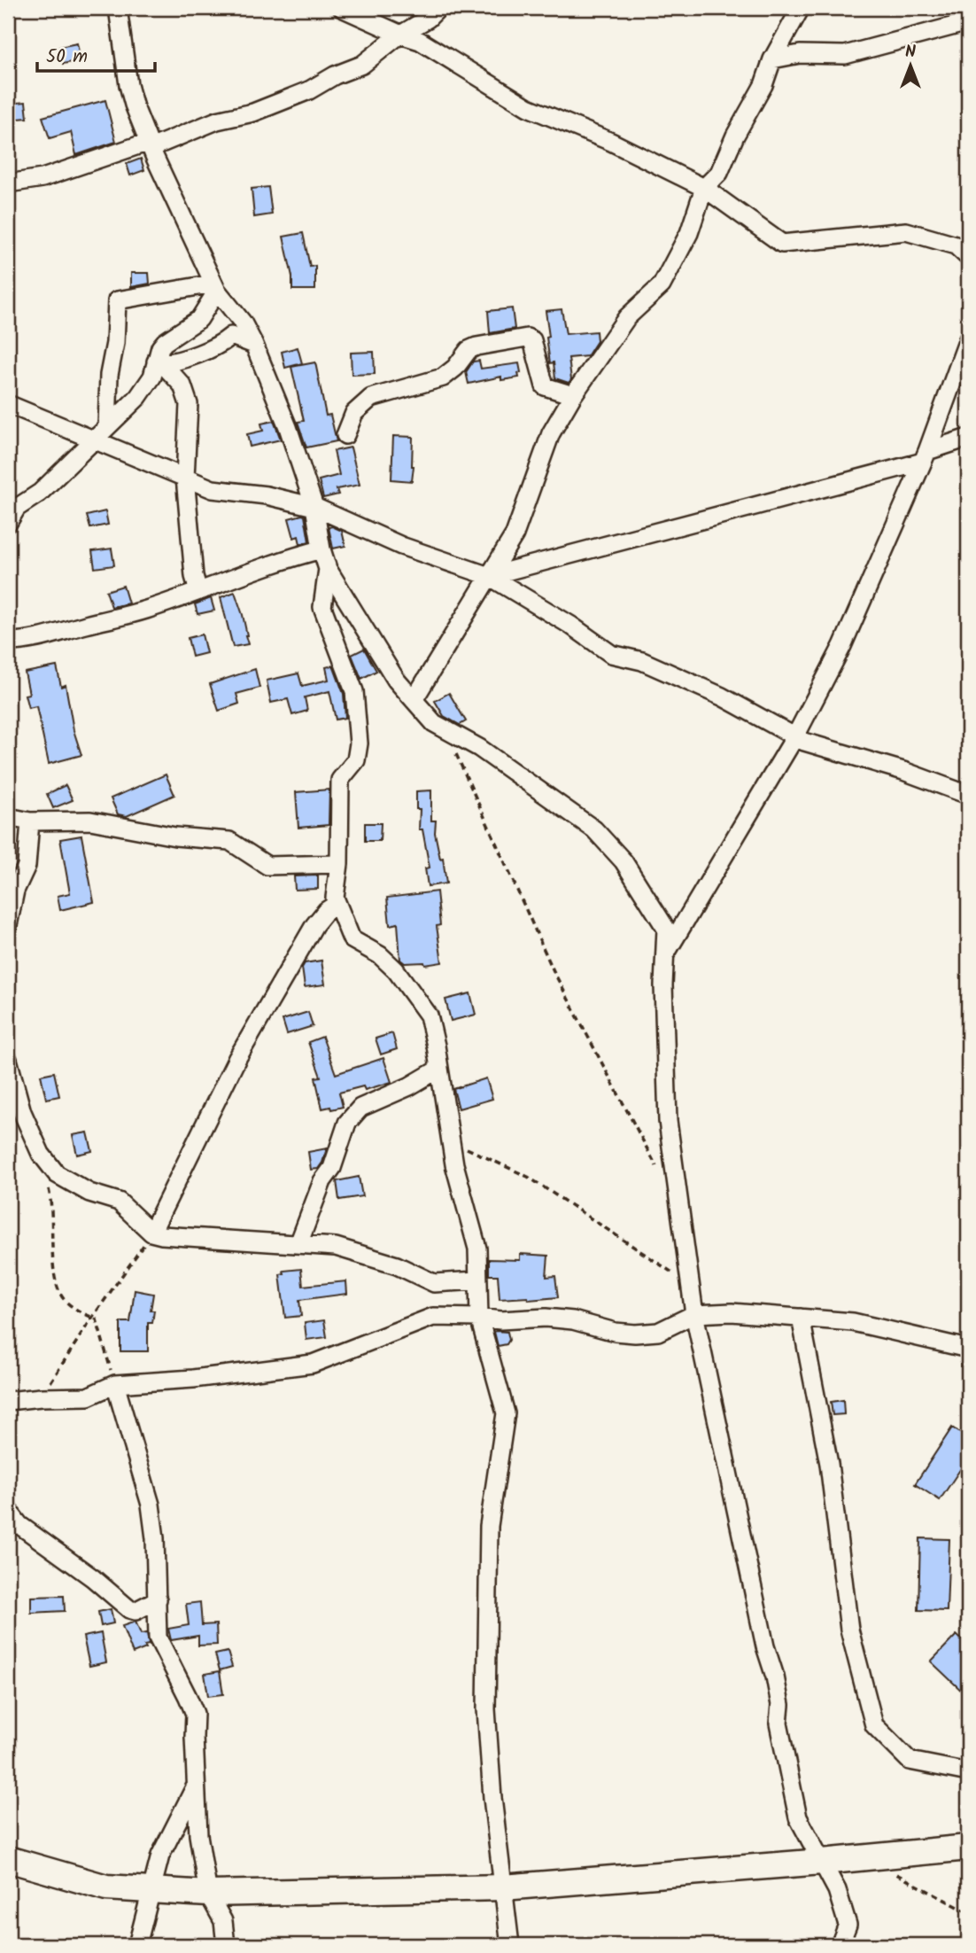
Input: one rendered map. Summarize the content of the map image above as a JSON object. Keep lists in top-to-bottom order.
{
  "scale_bar": "50 m",
  "north": "top"
}
